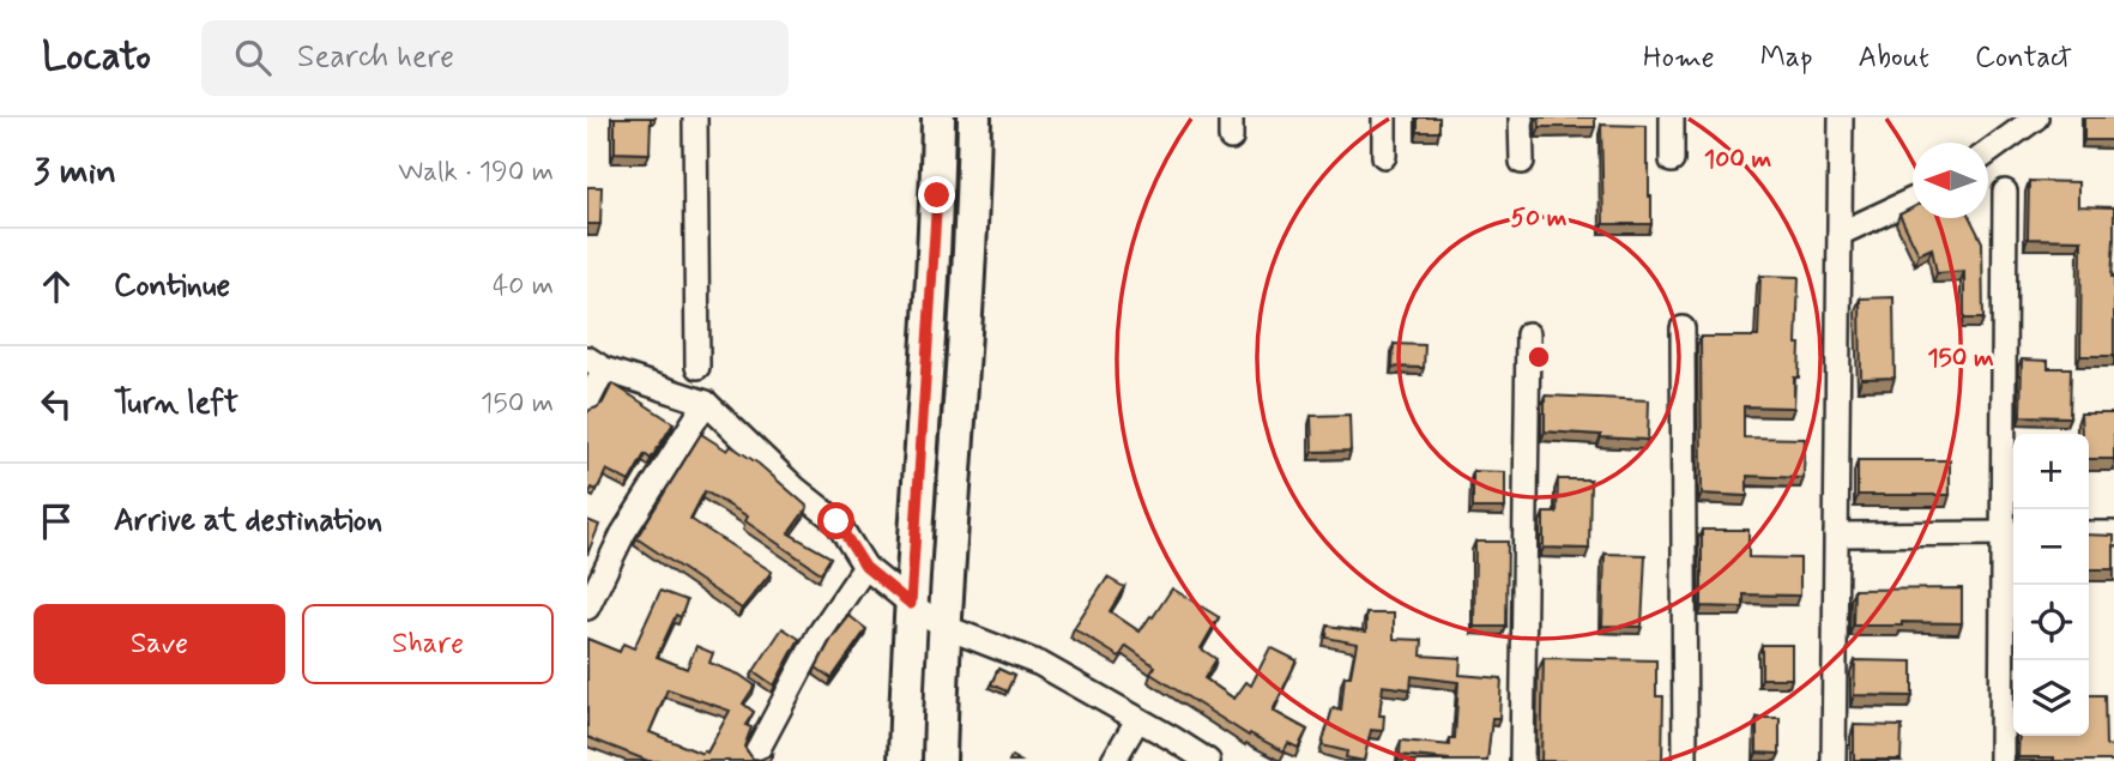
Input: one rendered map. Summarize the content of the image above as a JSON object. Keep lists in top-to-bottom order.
{
  "north": "left",
  "page": {
    "header": "Locato",
    "search": "Search here",
    "nav": [
      "Home",
      "Map",
      "About",
      "Contact"
    ],
    "heading": ["3 min", "Walk · 190 m"],
    "list": [
      ["Continue", "40 m"],
      ["Turn left", "150 m"],
      "Arrive at destination"
    ],
    "map_buttons": ["+", "−"],
    "buttons": ["Save", "Share"]
  },
  "rings": ["100 m", "50 m", "150 m"]
}
